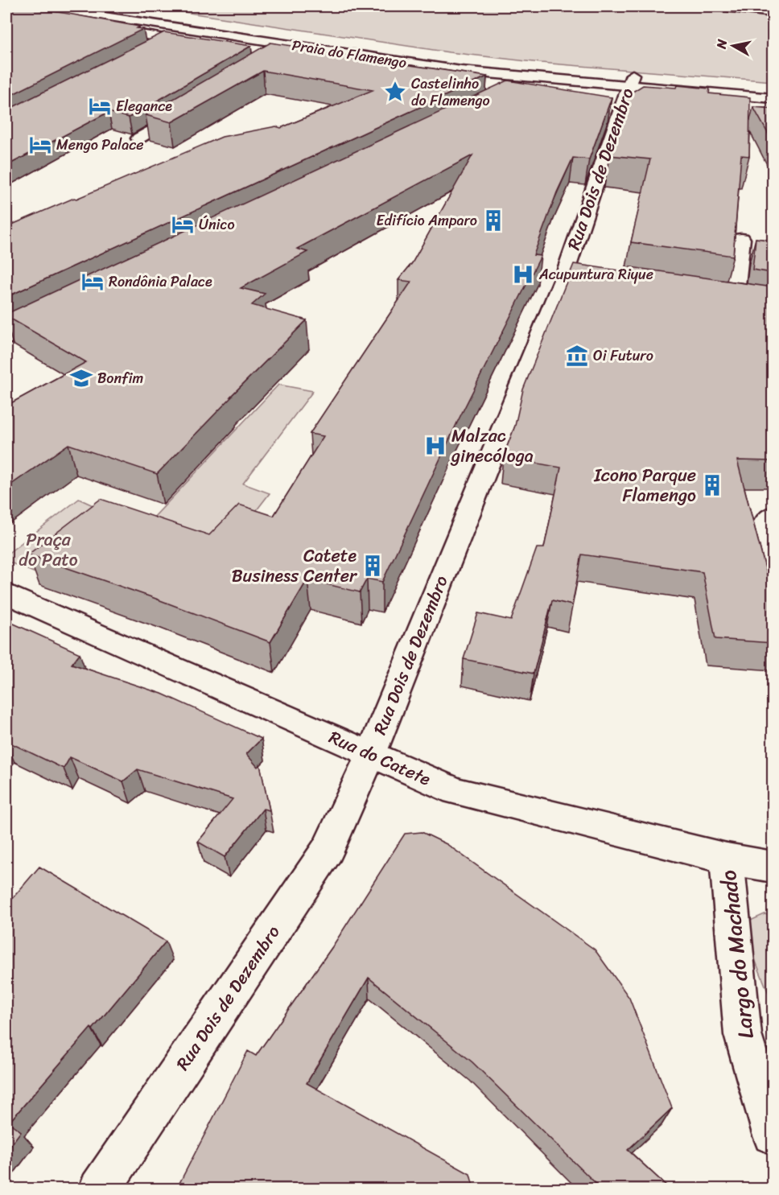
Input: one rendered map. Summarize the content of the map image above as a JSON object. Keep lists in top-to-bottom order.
{
  "streets": {
    "main road": [
      "Praia do Flamengo",
      "Rua Dois de Dezembro",
      "Rua do Catete",
      "Largo do Machado"
    ]
  },
  "crossings": [
    ["Praia do Flamengo", "Rua Dois de Dezembro"],
    ["Rua Dois de Dezembro", "Rua do Catete"],
    ["Rua do Catete", "Largo do Machado"]
  ],
  "parks": ["Praça do Pato"],
  "places": {
    "place": ["Castelinho do Flamengo"],
    "hotel": [
      "Elegance",
      "Mengo Palace",
      "Único",
      "Rondônia Palace"
    ],
    "building": ["Edifício Amparo", "Icono Parque Flamengo", "Catete Business Center"],
    "hospital": ["Acupuntura Riyue", "Malzac ginecóloga"],
    "museum": ["Oi Futuro"],
    "school or university": ["Bonfim"]
  },
  "north": "left"
}
